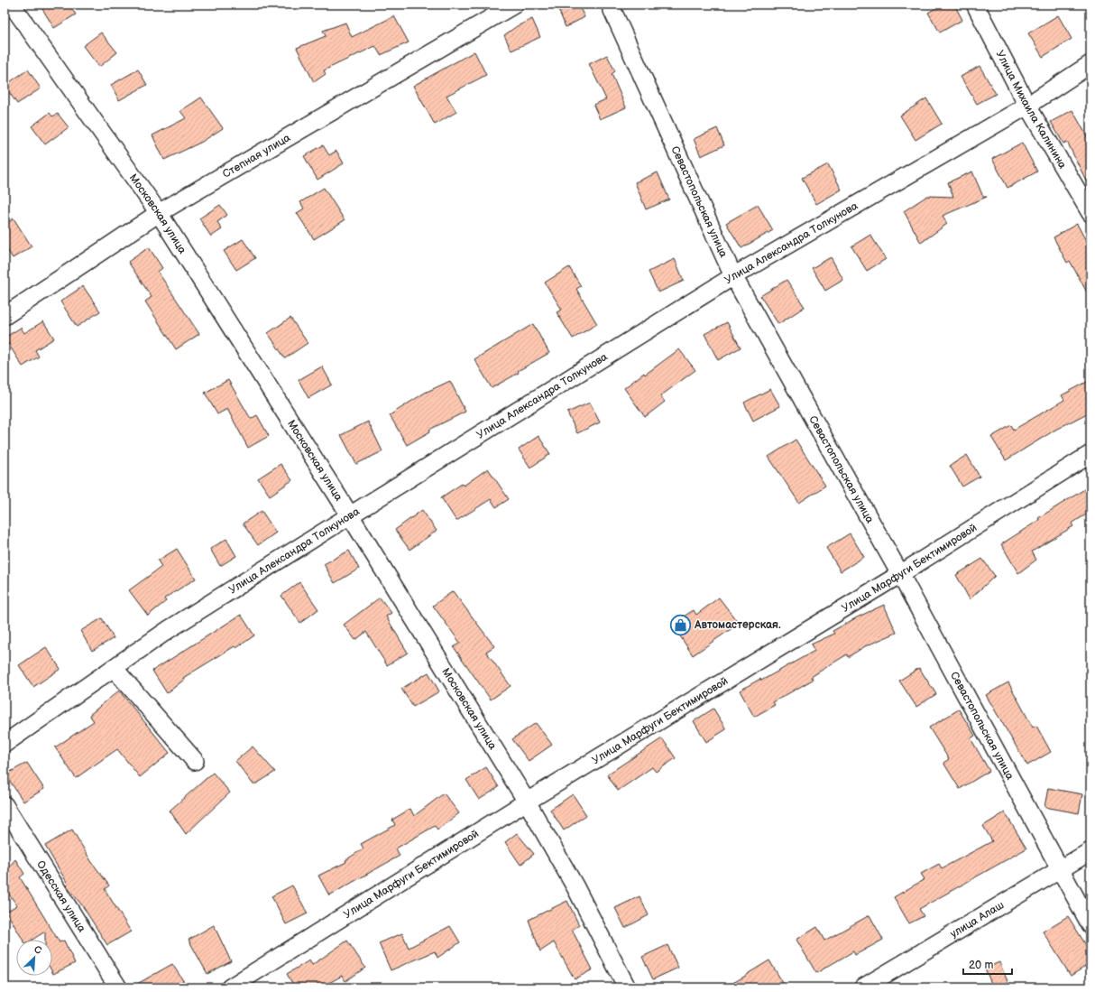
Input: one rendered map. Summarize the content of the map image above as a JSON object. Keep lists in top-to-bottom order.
{
  "streets": {
    "street": [
      "Улица Михаила Калинина",
      "Степная улица",
      "Севастопольская улица",
      "Московская улица",
      "Улица Александра Толкунова",
      "Улица Марфуги Бектимировой",
      "Одесская улица",
      "улица Алаш"
    ]
  },
  "crossings": [
    ["Улица Михаила Калинина", "Улица Александра Толкунова"],
    ["Степная улица", "Московская улица"],
    ["Севастопольская улица", "Улица Александра Толкунова"],
    ["Севастопольская улица", "Улица Марфуги Бектимировой"],
    ["Севастопольская улица", "улица Алаш"],
    ["Московская улица", "Улица Александра Толкунова"],
    ["Московская улица", "Улица Марфуги Бектимировой"]
  ],
  "places": {
    "shop": ["Автомастерская."]
  },
  "scale_bar": "20 m",
  "north": "top right"
}
